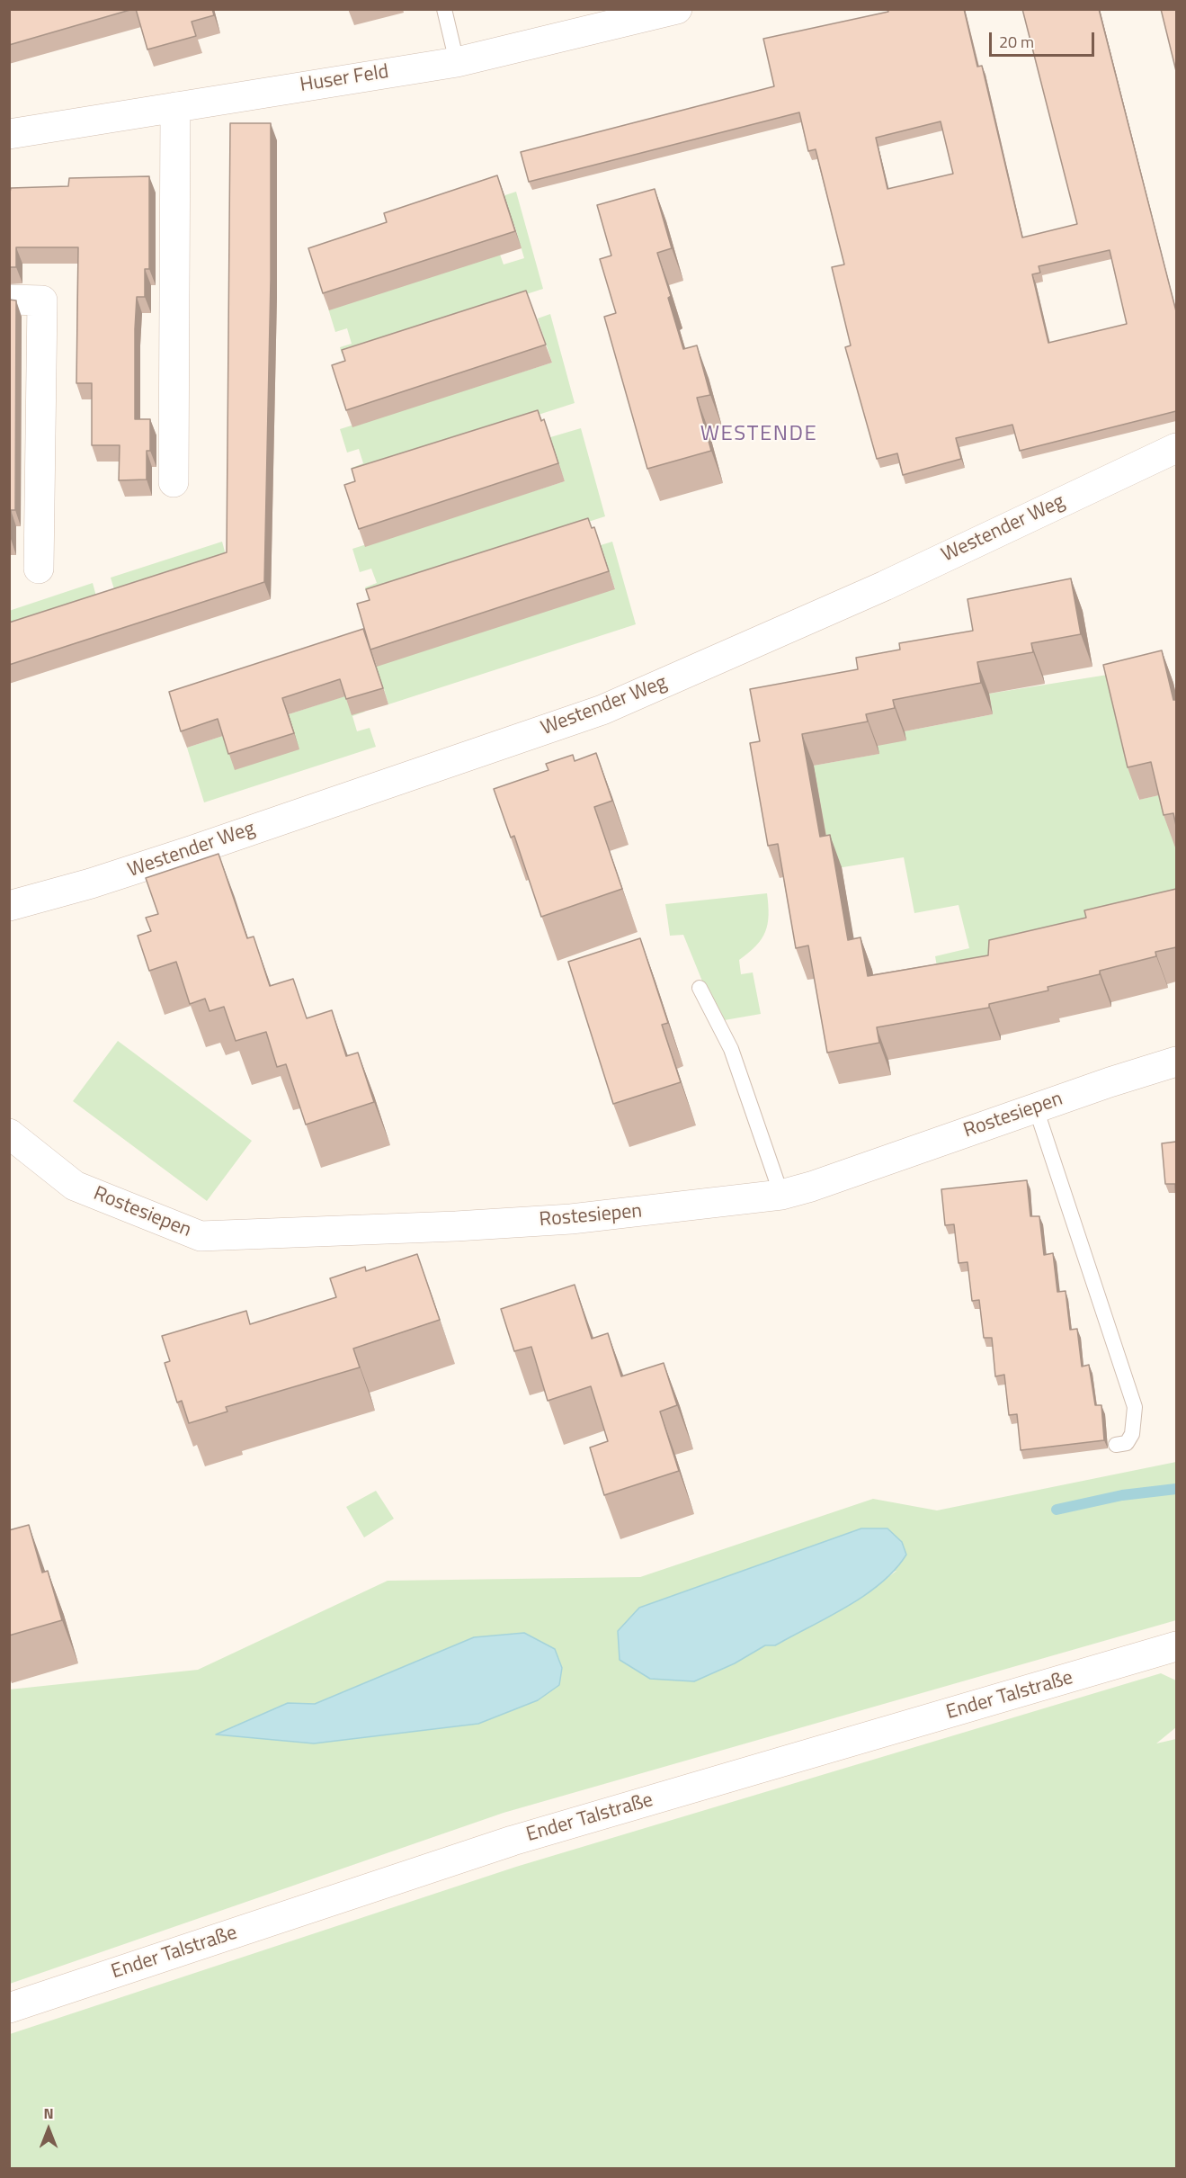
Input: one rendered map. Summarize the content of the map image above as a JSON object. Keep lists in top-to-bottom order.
{
  "streets": {
    "street": [
      "Huser Feld",
      "Westender Weg",
      "Rostesiepen",
      "Ender Talstraße"
    ]
  },
  "districts": ["WESTENDE"],
  "scale_bar": "20 m",
  "north": "top"
}
